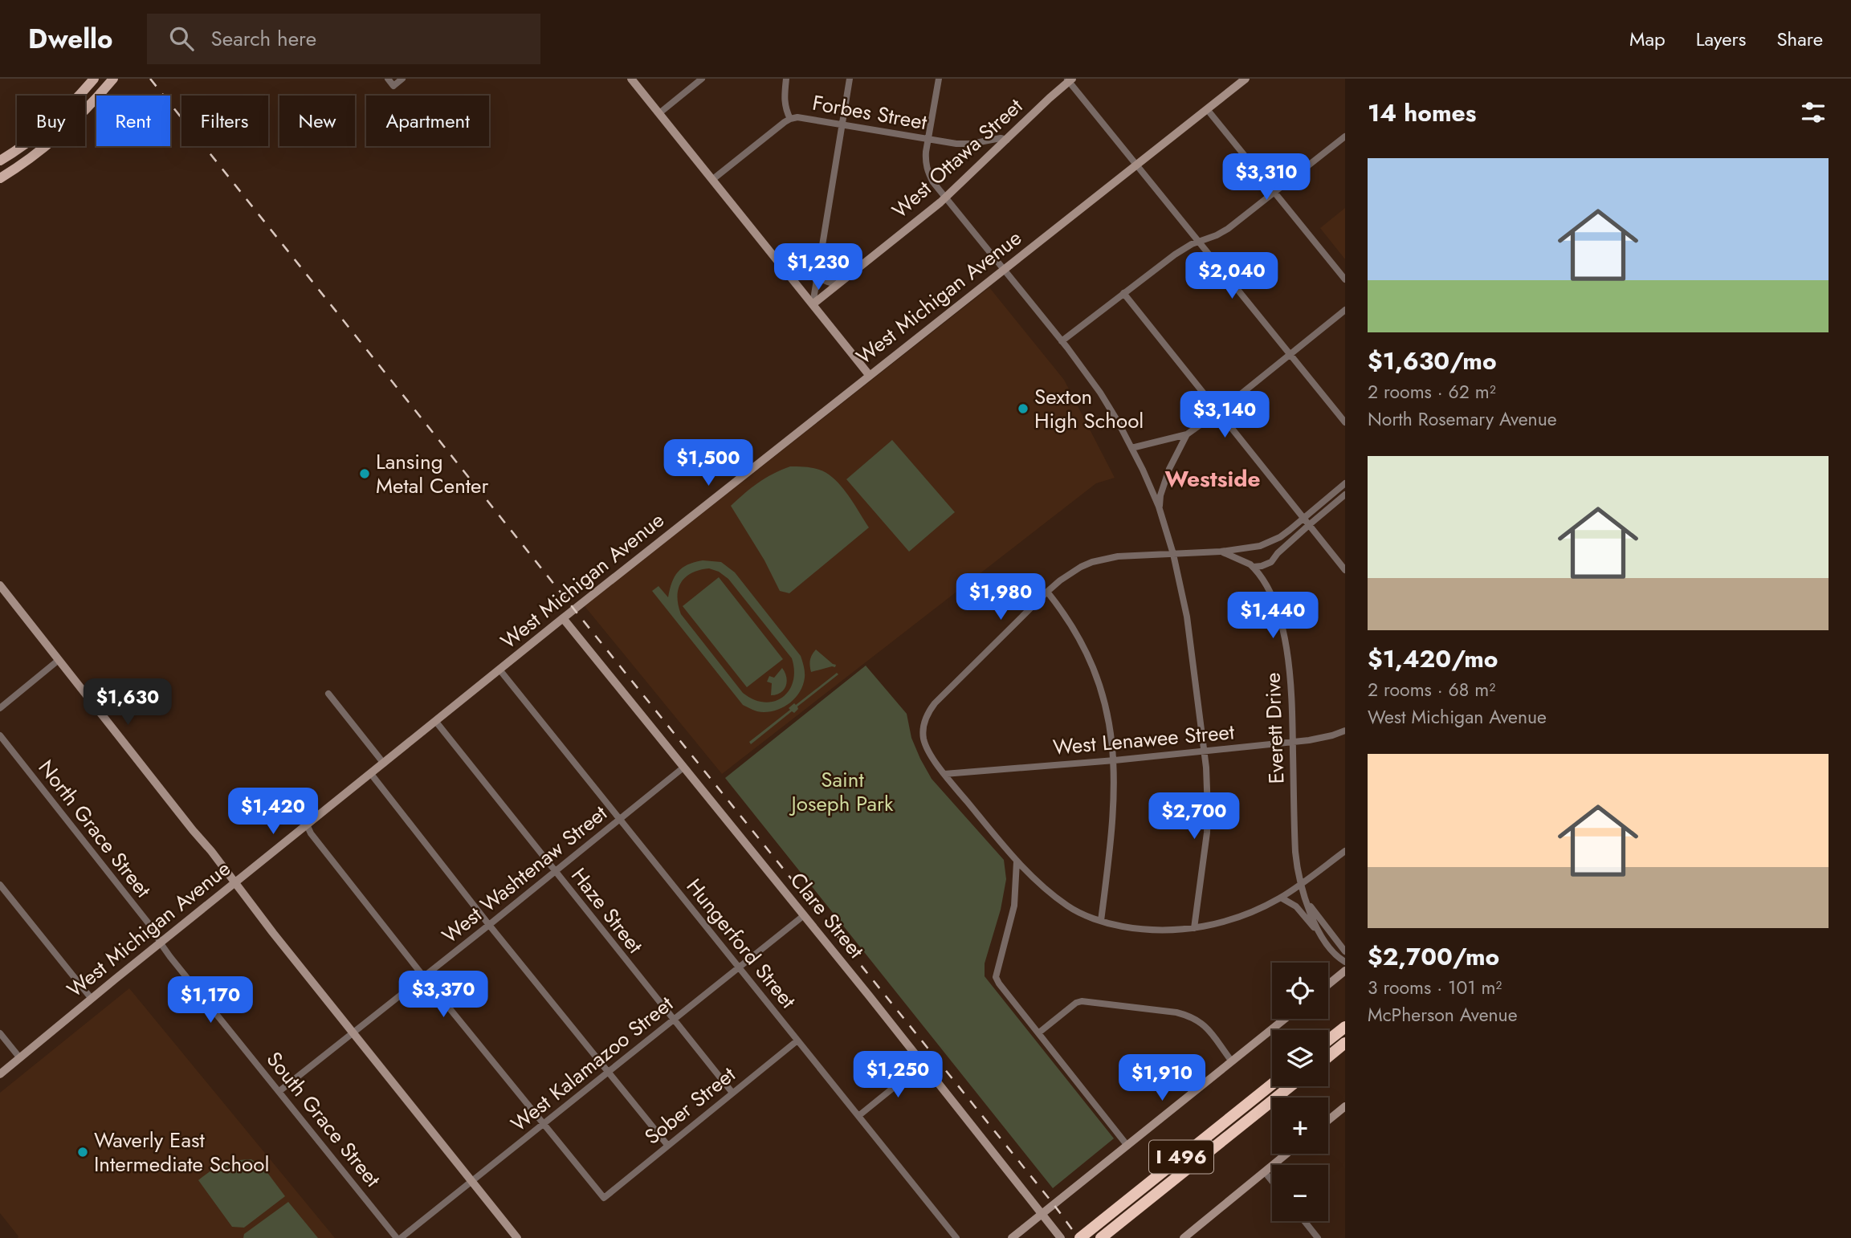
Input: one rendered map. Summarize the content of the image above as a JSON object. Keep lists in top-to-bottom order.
{
  "streets": {
    "highway": ["I 496"],
    "street": [
      "Forbes Street",
      "West Ottawa Street",
      "West Michigan Avenue",
      "Everett Drive",
      "West Lenawee Street",
      "North Grace Street",
      "West Washtenaw Street",
      "Haze Street",
      "Clare Street",
      "Hungerford Street",
      "West Kalamazoo Street",
      "Sober Street",
      "South Grace Street"
    ]
  },
  "crossings": [
    ["Forbes Street", "West Ottawa Street"],
    ["West Michigan Avenue", "North Grace Street"],
    ["West Michigan Avenue", "Haze Street"],
    ["West Michigan Avenue", "Clare Street"],
    ["West Michigan Avenue", "Hungerford Street"],
    ["West Michigan Avenue", "South Grace Street"],
    ["Everett Drive", "West Lenawee Street"],
    ["North Grace Street", "South Grace Street"],
    ["West Washtenaw Street", "Haze Street"],
    ["West Washtenaw Street", "Clare Street"],
    ["West Washtenaw Street", "Hungerford Street"],
    ["West Washtenaw Street", "South Grace Street"],
    ["Haze Street", "West Kalamazoo Street"],
    ["Haze Street", "Sober Street"],
    ["Clare Street", "West Kalamazoo Street"],
    ["Hungerford Street", "West Kalamazoo Street"],
    ["Hungerford Street", "Sober Street"],
    ["West Kalamazoo Street", "Sober Street"],
    ["West Kalamazoo Street", "South Grace Street"]
  ],
  "districts": ["Westside"],
  "parks": ["Saint Joseph Park"],
  "places": ["Sexton High School", "Lansing Metal Center", "Waverly East Intermediate School"],
  "page": {
    "header": "Dwello",
    "search": "Search here",
    "nav": ["Map", "Layers", "Share"],
    "heading": "14 homes",
    "chip": [
      "Buy",
      "Rent",
      "Filters",
      "New",
      "Apartment"
    ],
    "list": [
      {
        "name": "$1,630/mo",
        "note": "2 rooms · 62 m² · North Rosemary Avenue"
      },
      {
        "name": "$1,420/mo",
        "note": "2 rooms · 68 m² · West Michigan Avenue"
      },
      {
        "name": "$2,700/mo",
        "note": "3 rooms · 101 m² · McPherson Avenue"
      }
    ],
    "price": [
      "$3,310",
      "$1,230",
      "$2,040",
      "$3,140",
      "$1,500",
      "$1,980",
      "$1,440",
      "$1,630",
      "$1,420",
      "$2,700",
      "$3,370",
      "$1,170",
      "$1,250",
      "$1,910"
    ],
    "map_buttons": ["+", "−"]
  }
}
